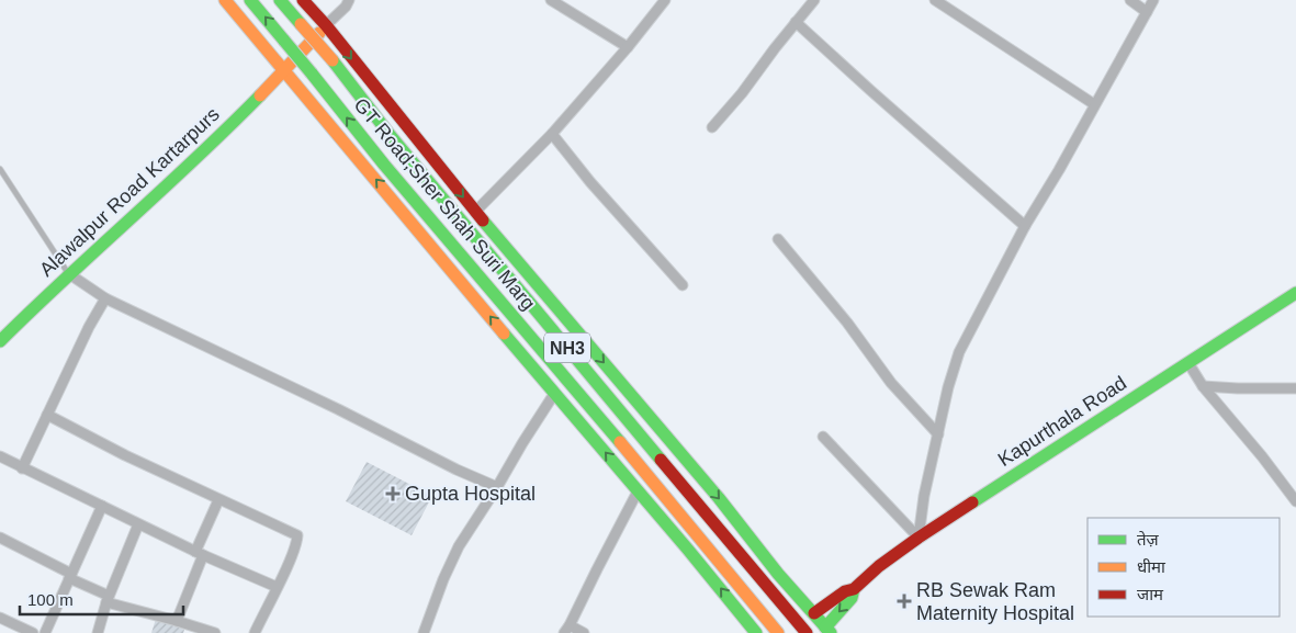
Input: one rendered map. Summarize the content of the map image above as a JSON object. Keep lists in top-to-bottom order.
{
  "streets": {
    "main road": [
      "Alawalpur Road Kartarpurs",
      "GT Road;Sher Shah Suri Marg",
      "NH3",
      "Kapurthala Road"
    ]
  },
  "places": {
    "health": ["Gupta Hospital", "RB Sewak Ram Maternity Hospital"]
  },
  "legend": ["तेज़", "धीमा", "जाम"],
  "scale_bar": "100 m"
}
